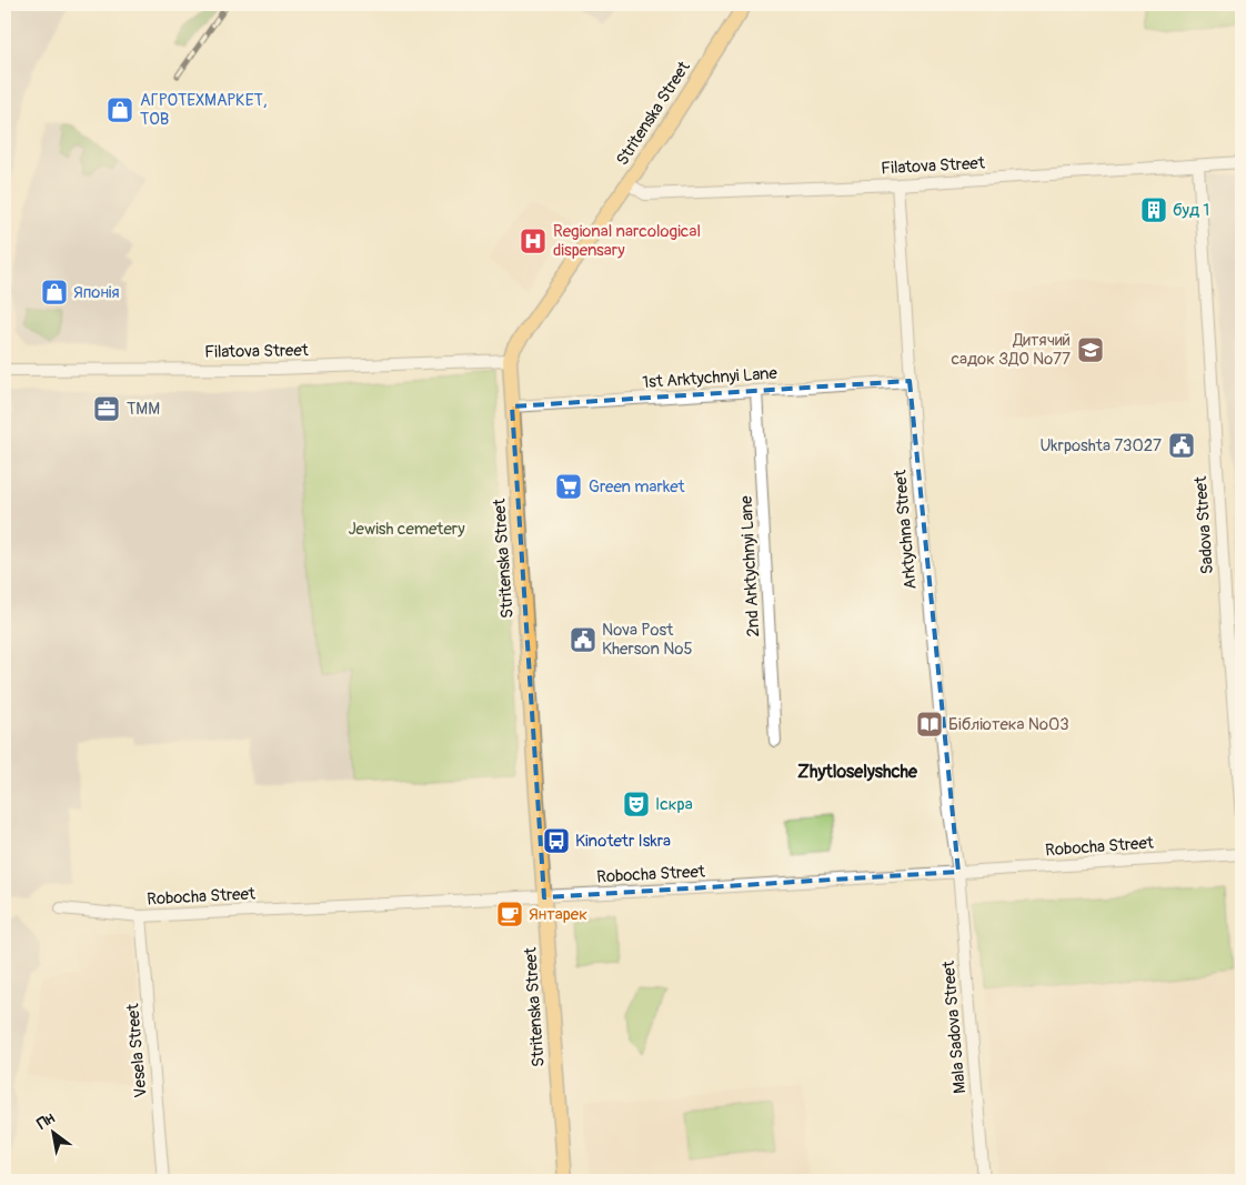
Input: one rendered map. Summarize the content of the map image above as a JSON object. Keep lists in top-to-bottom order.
{
  "streets": {
    "main road": ["Stritenska Street"],
    "street": [
      "Filatova Street",
      "1st Arktychnyi Lane",
      "Sadova Street",
      "Arktychna Street",
      "2nd Arktychnyi Lane",
      "Robocha Street",
      "Mala Sadova Street",
      "Vesela Street"
    ]
  },
  "crossings": [
    ["Stritenska Street", "Filatova Street"],
    ["Stritenska Street", "1st Arktychnyi Lane"],
    ["Stritenska Street", "Robocha Street"],
    ["Filatova Street", "Sadova Street"],
    ["Filatova Street", "Arktychna Street"],
    ["1st Arktychnyi Lane", "Arktychna Street"],
    ["1st Arktychnyi Lane", "2nd Arktychnyi Lane"],
    ["Arktychna Street", "Robocha Street"],
    ["Arktychna Street", "Mala Sadova Street"],
    ["Robocha Street", "Mala Sadova Street"],
    ["Robocha Street", "Vesela Street"]
  ],
  "districts": ["Zhytloselyshche"],
  "parks": ["Jewish cemetery"],
  "places": {
    "shop": ["АГРОТЕХМАРКЕТ, ТОВ", "Японія"],
    "building": ["буд 1"],
    "hospital": ["Regional narcological dispensary"],
    "school or university": ["Дитячий садок ЗДО №77"],
    "office": ["TMM"],
    "public building": ["Ukrposhta 73027", "Nova Post Kherson №5"],
    "supermarket": ["Green market"],
    "library": ["Бібліотека №03"],
    "theatre": ["Іскра"],
    "bus stop": ["Kinotetr Iskra"],
    "cafe": ["Янтарек"]
  },
  "north": "top left"
}
